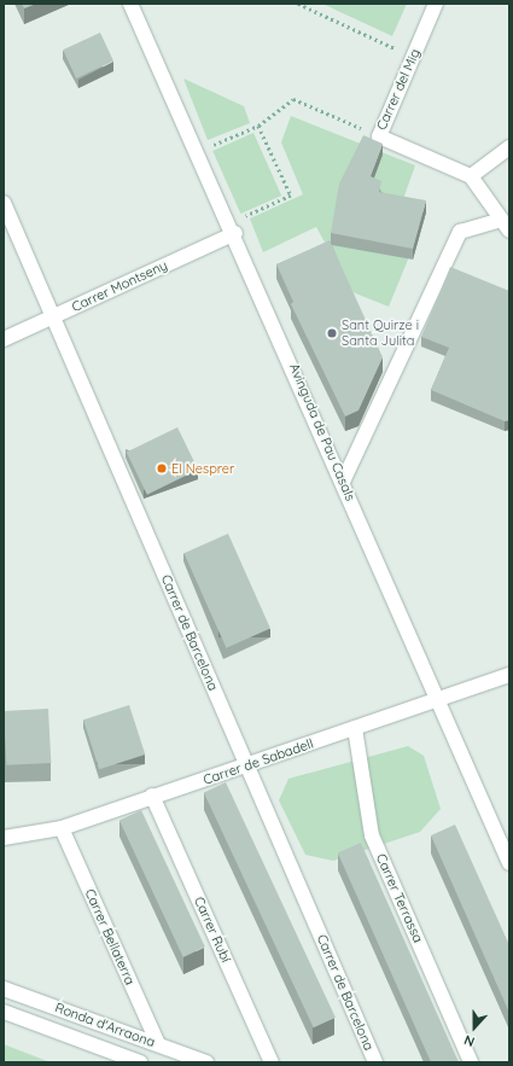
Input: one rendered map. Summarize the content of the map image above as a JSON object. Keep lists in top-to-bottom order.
{
  "streets": {
    "street": [
      "Carrer del Mig",
      "Carrer Montseny",
      "Avinguda de Pau Casals",
      "Carrer de Barcelona",
      "Carrer de Sabadell",
      "Carrer Terrassa",
      "Carrer Rubí",
      "Carrer Bellaterra",
      "Ronda d'Arraona"
    ]
  },
  "crossings": [
    ["Carrer Montseny", "Avinguda de Pau Casals"],
    ["Carrer Montseny", "Carrer de Barcelona"],
    ["Avinguda de Pau Casals", "Carrer de Sabadell"],
    ["Carrer de Barcelona", "Carrer de Sabadell"],
    ["Carrer de Sabadell", "Carrer Terrassa"],
    ["Carrer de Sabadell", "Carrer Rubí"],
    ["Carrer de Sabadell", "Carrer Bellaterra"],
    ["Carrer Bellaterra", "Ronda d'Arraona"]
  ],
  "places": ["Sant Quirze i Santa Julita", "El Nesprer"],
  "north": "bottom"
}
